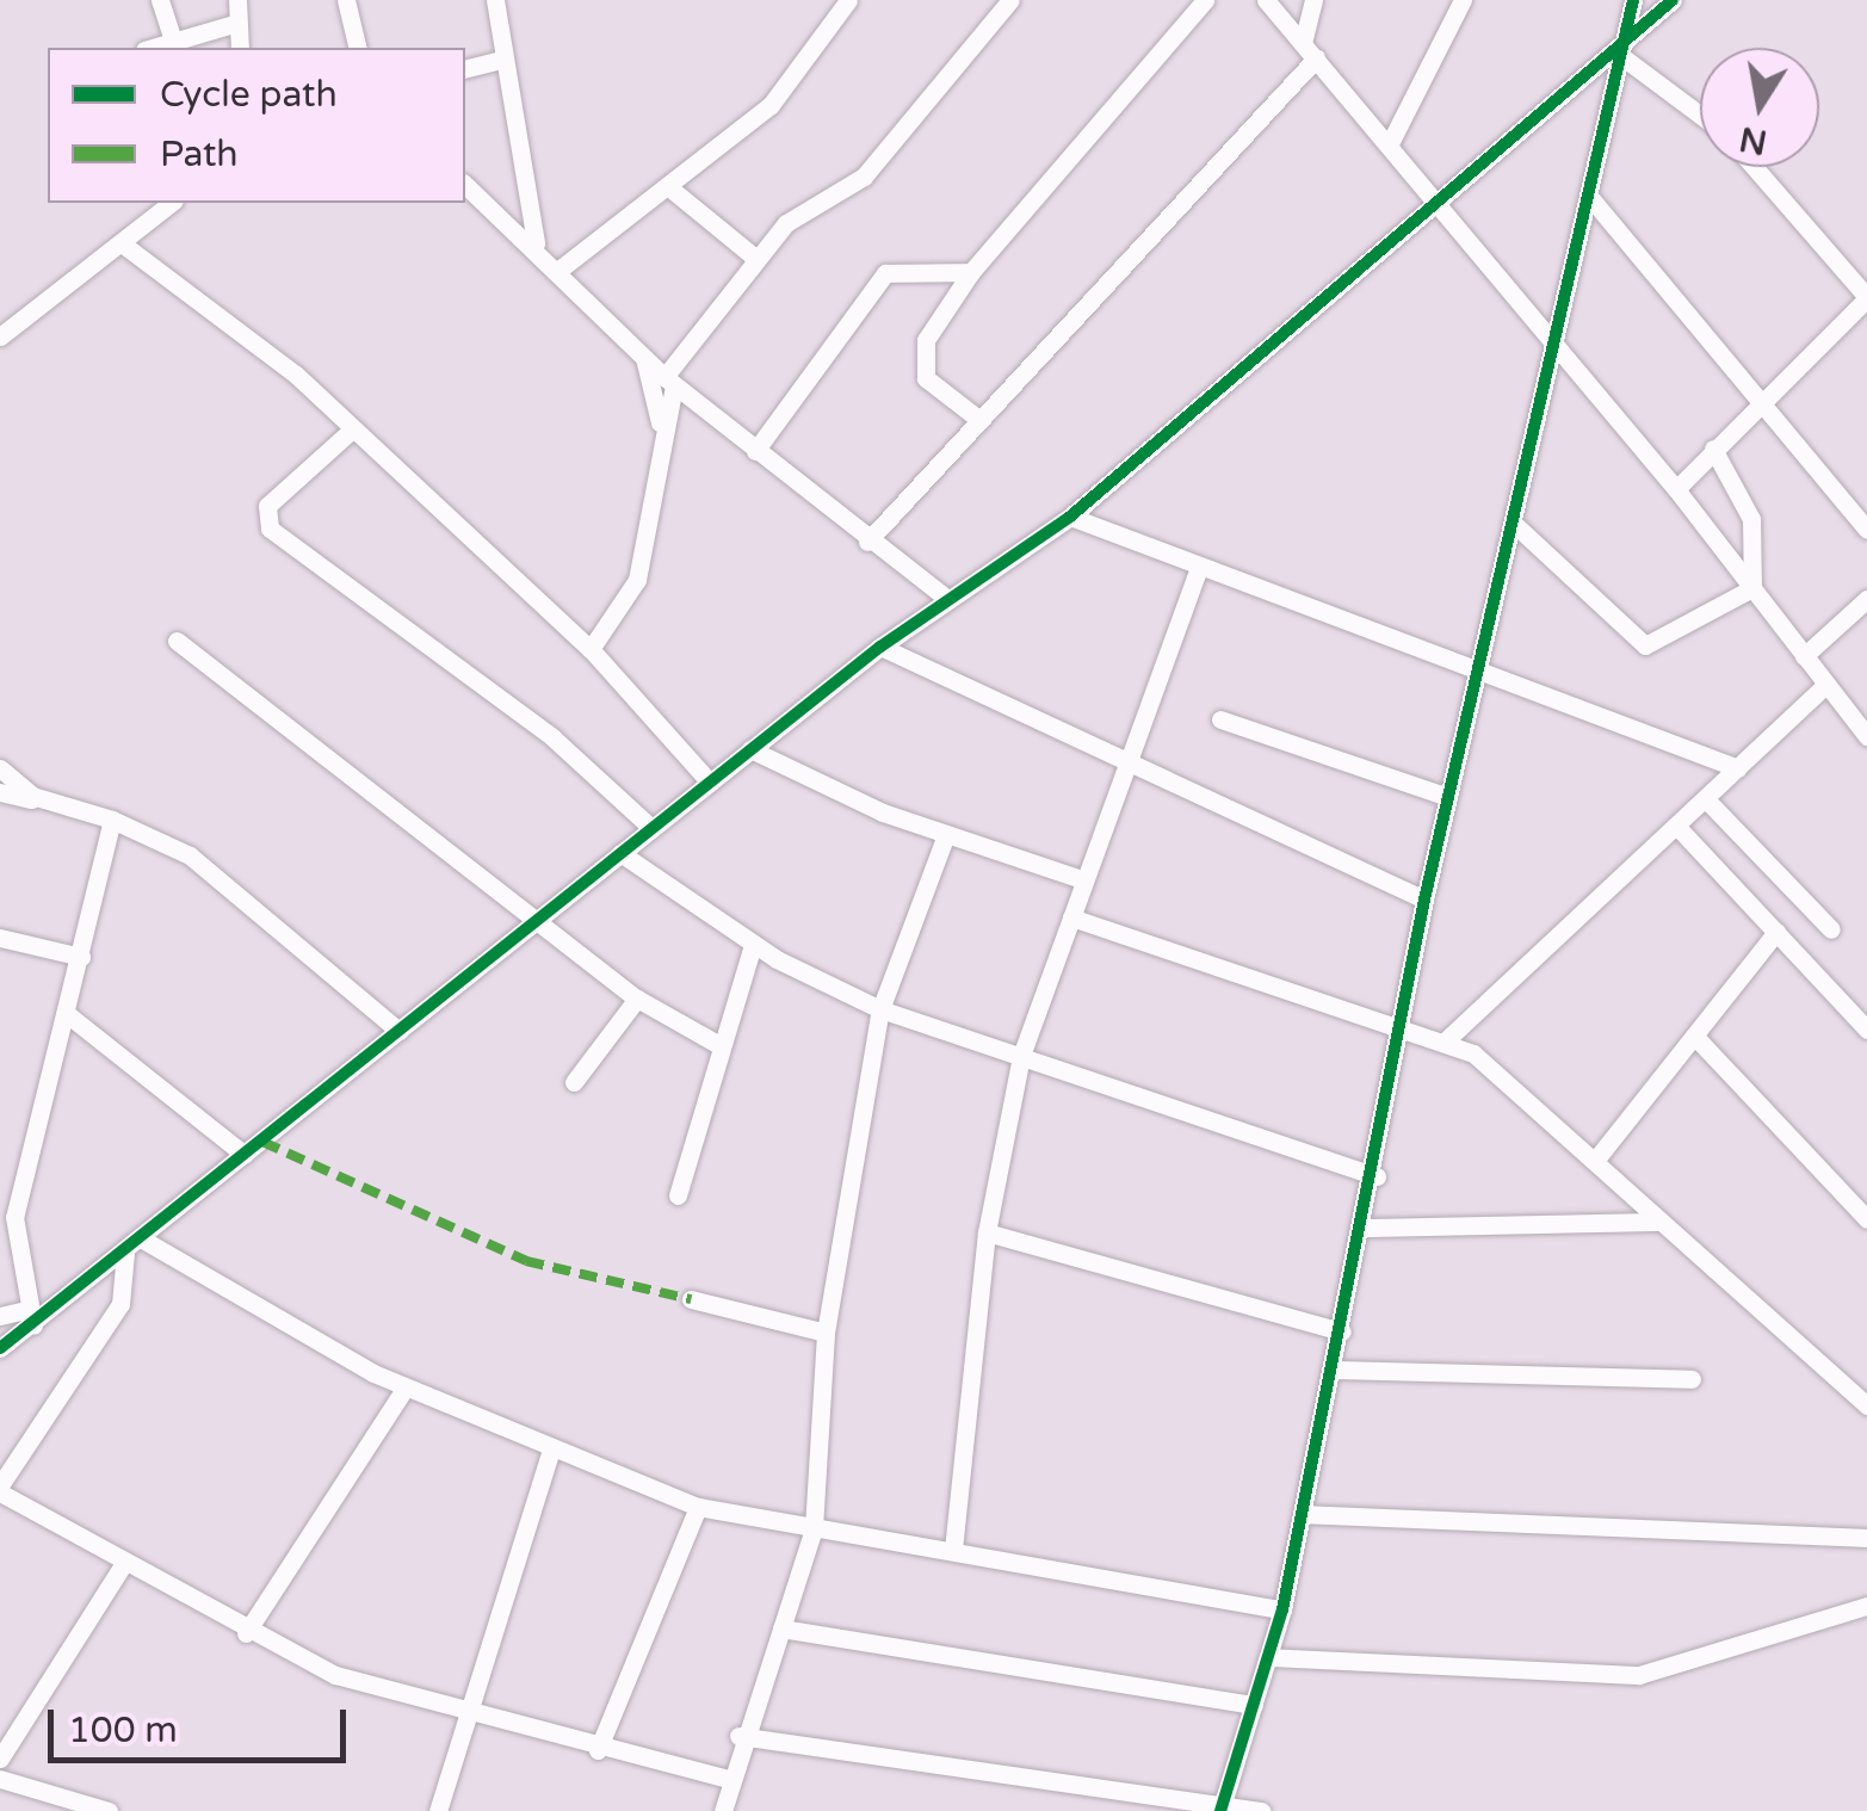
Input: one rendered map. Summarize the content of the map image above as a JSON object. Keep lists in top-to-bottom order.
{
  "legend": ["Cycle path", "Path"],
  "scale_bar": "100 m",
  "north": "bottom"
}
